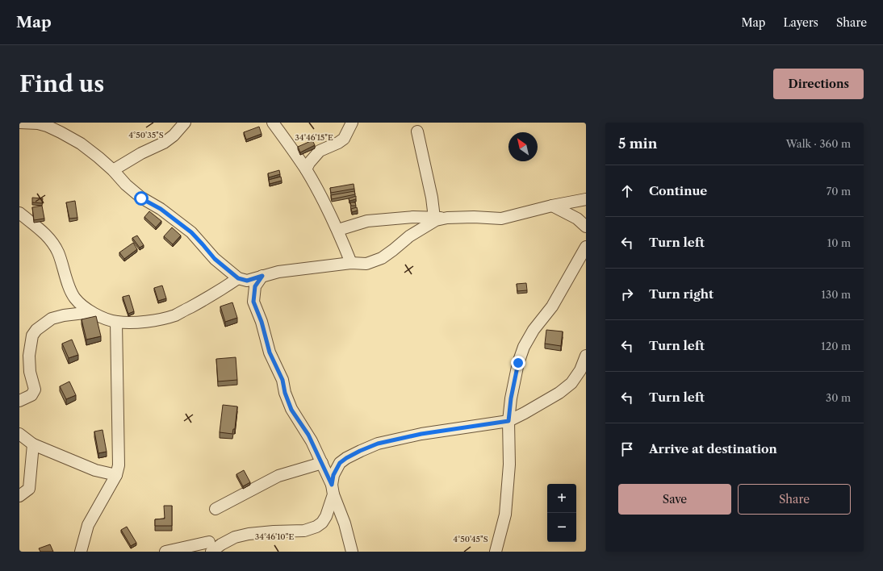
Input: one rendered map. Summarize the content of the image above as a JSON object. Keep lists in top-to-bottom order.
{
  "north": "top left",
  "page": {
    "header": "Map",
    "nav": ["Map", "Layers", "Share"],
    "buttons": [
      "Directions",
      ["Save", "Share"]
    ],
    "title": "Find us",
    "heading": ["5 min", "Walk · 360 m"],
    "list": [
      ["Continue", "70 m"],
      ["Turn left", "10 m"],
      ["Turn right", "130 m"],
      ["Turn left", "120 m"],
      ["Turn left", "30 m"],
      "Arrive at destination"
    ],
    "map_buttons": ["+", "−"]
  },
  "coordinates": [
    "4°50'35\"S",
    "34°46'15\"E",
    "34°46'10\"E",
    "4°50'45\"S"
  ]
}
